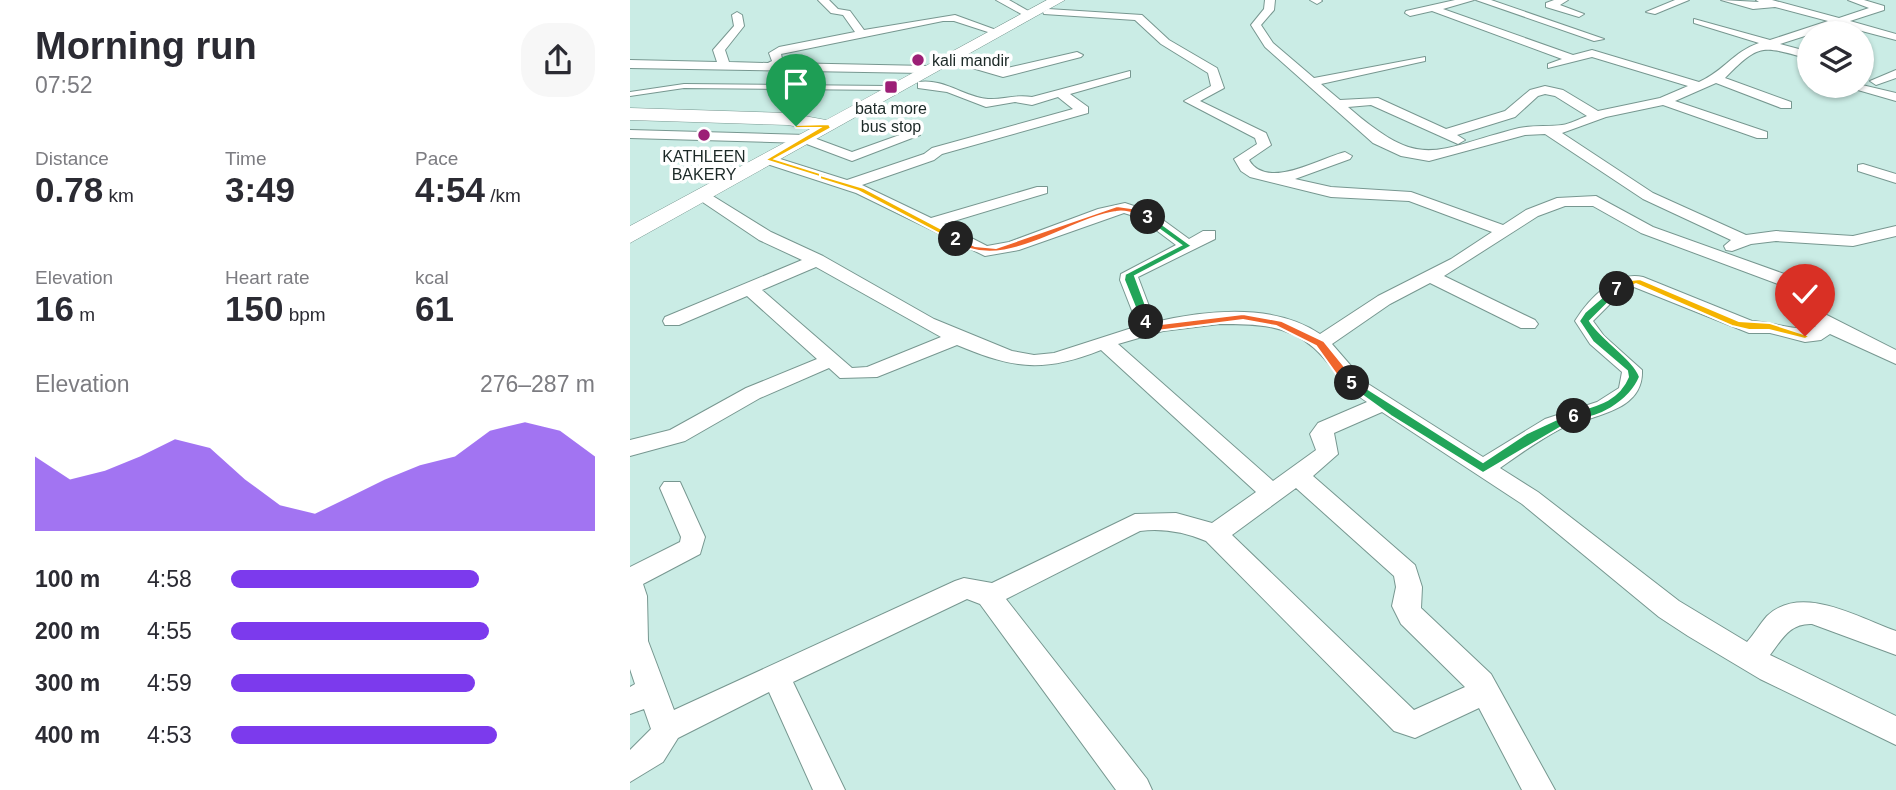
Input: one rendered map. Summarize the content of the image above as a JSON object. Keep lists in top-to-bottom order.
{
  "places": {
    "other": ["kali mandir", "KATHLEEN BAKERY"],
    "transit": ["bata more bus stop"]
  },
  "page": {
    "heading": ["Morning run", "07:52"],
    "stats": [
      ["Distance", "0.78 km"],
      ["Time", "3:49"],
      ["Pace", "4:54 /km"],
      ["Elevation", "16 m"],
      ["Heart rate", "150 bpm"],
      ["kcal", "61"]
    ],
    "pins": [
      "3",
      "2",
      "7",
      "4",
      "5",
      "6"
    ],
    "chart": ["Elevation", "276–287 m"],
    "list": [
      {
        "name": "100 m",
        "note": "4:58"
      },
      {
        "name": "200 m",
        "note": "4:55"
      },
      {
        "name": "300 m",
        "note": "4:59"
      },
      {
        "name": "400 m",
        "note": "4:53"
      }
    ]
  }
}
